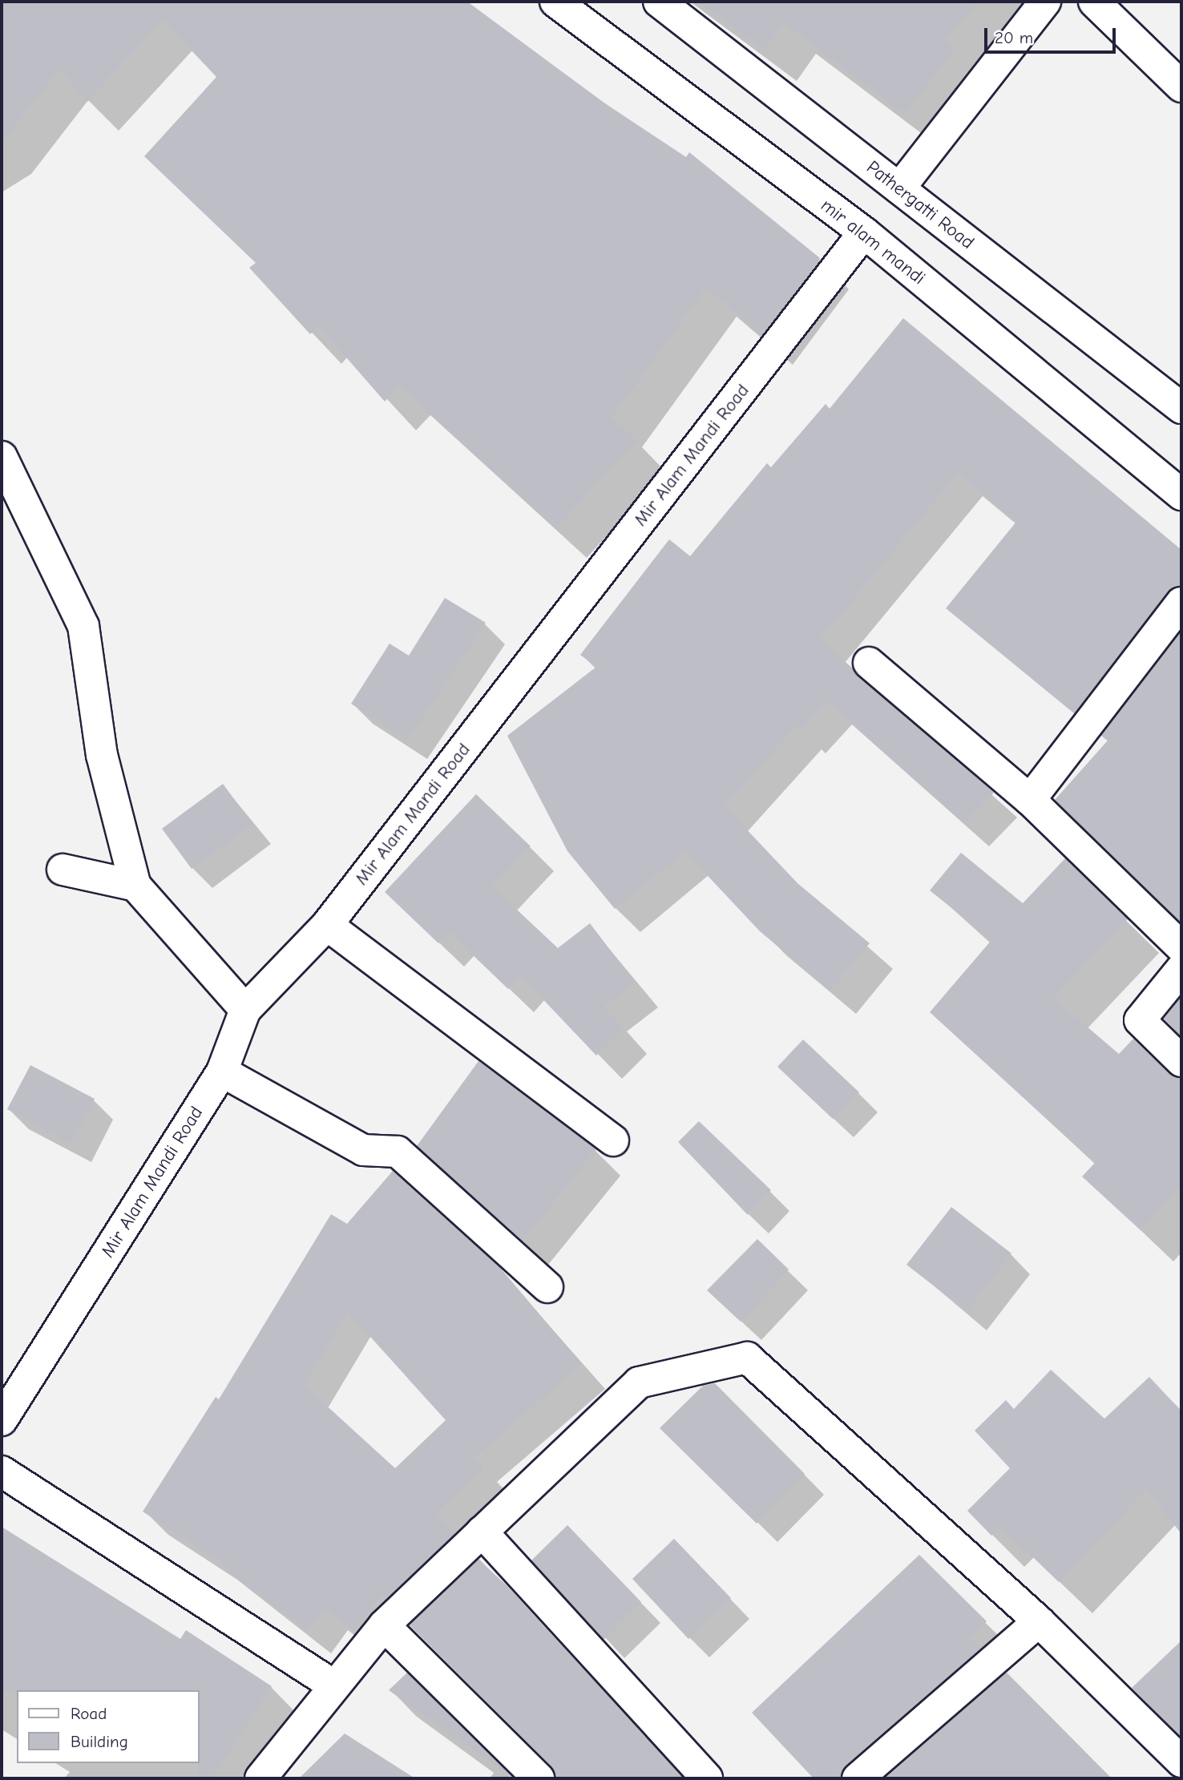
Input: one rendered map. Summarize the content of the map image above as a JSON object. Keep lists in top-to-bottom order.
{
  "streets": {
    "main road": ["Pathergatti Road", "mir alam mandi", "Mir Alam Mandi Road"]
  },
  "crossings": [
    ["mir alam mandi", "Mir Alam Mandi Road"]
  ],
  "legend": ["Road", "Building"],
  "scale_bar": "20 m"
}
